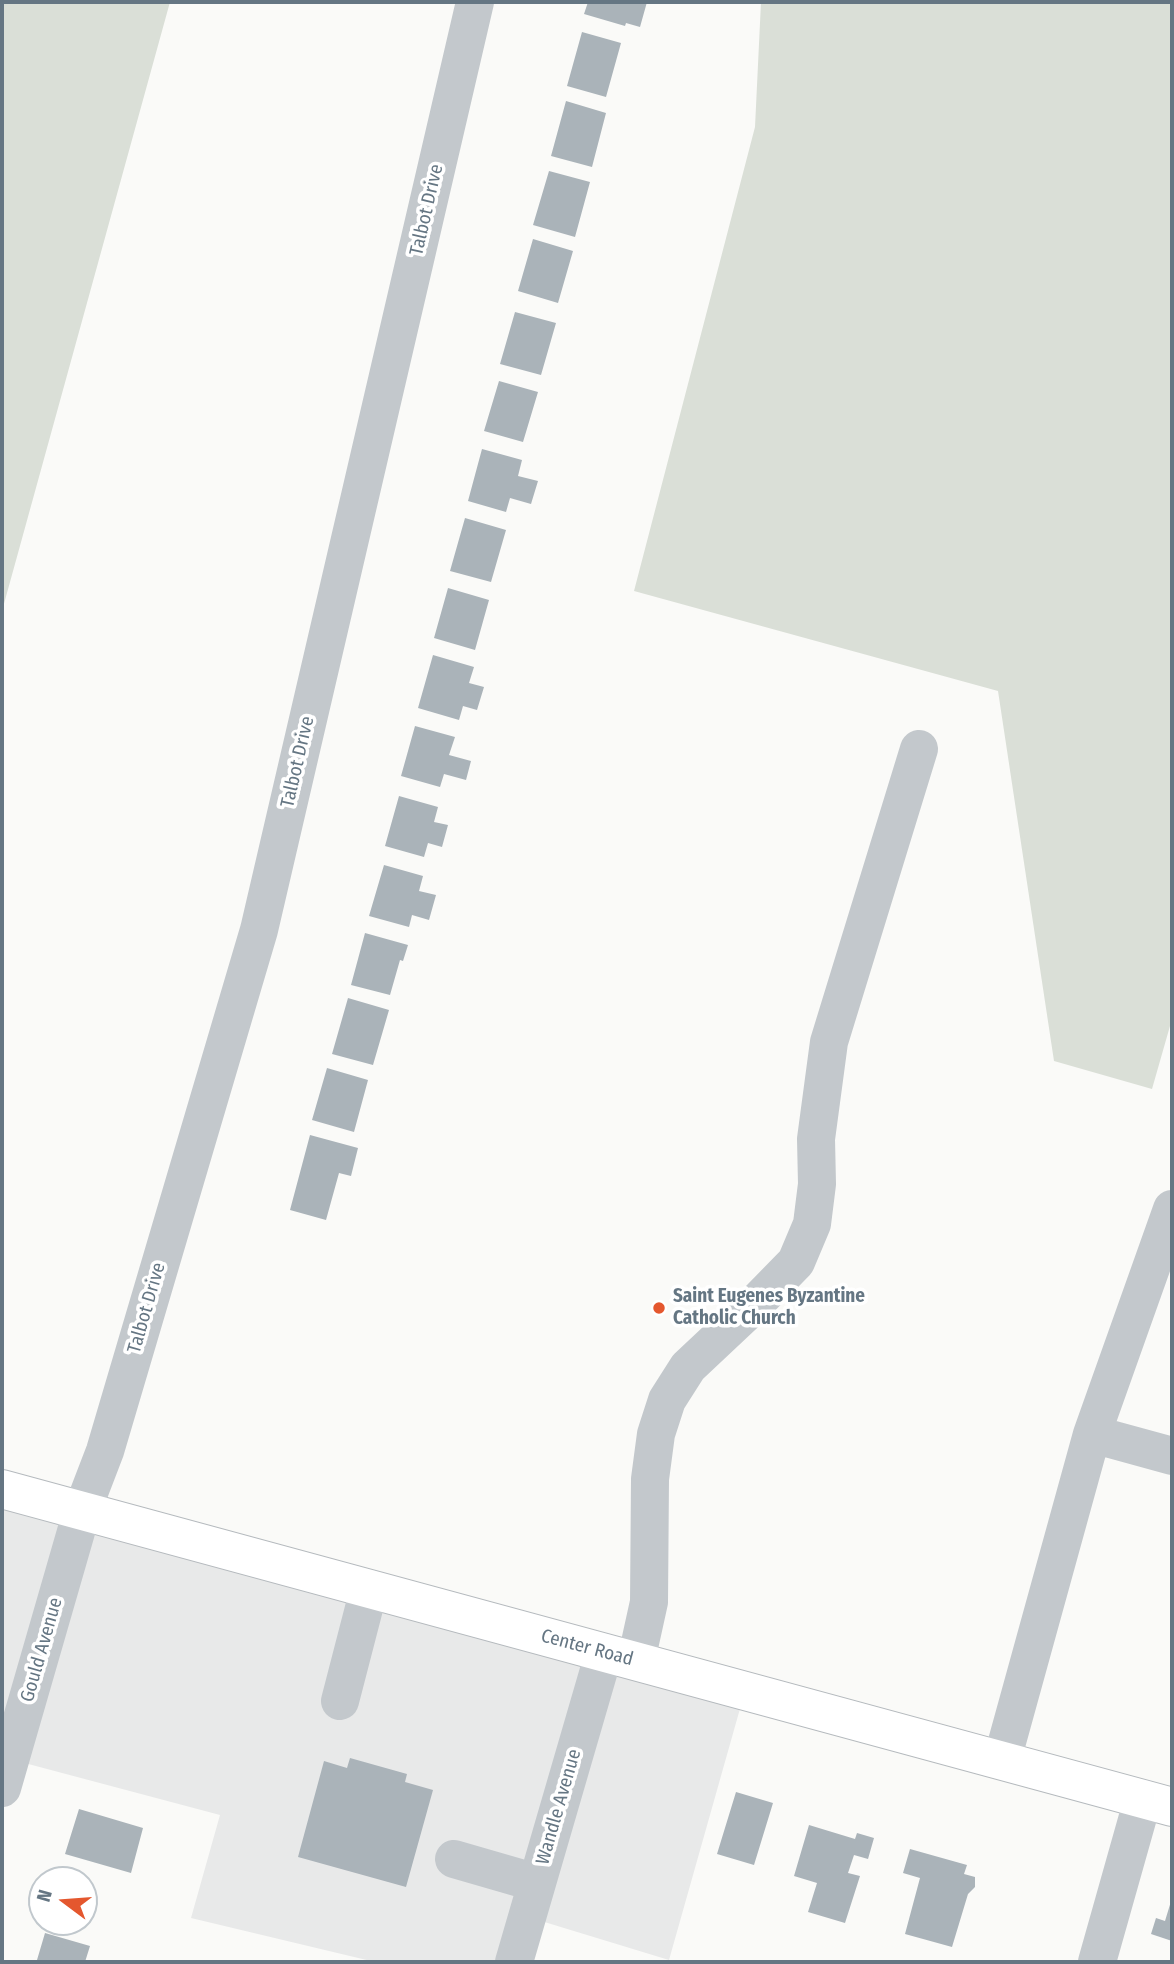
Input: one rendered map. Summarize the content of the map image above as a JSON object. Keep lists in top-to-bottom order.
{
  "streets": {
    "main road": ["Center Road"],
    "street": ["Talbot Drive", "Gould Avenue", "Wandle Avenue"]
  },
  "crossings": [
    ["Talbot Drive", "Center Road"],
    ["Talbot Drive", "Gould Avenue"],
    ["Center Road", "Gould Avenue"],
    ["Center Road", "Wandle Avenue"]
  ],
  "places": ["Saint Eugenes Byzantine Catholic Church"],
  "north": "left"
}
